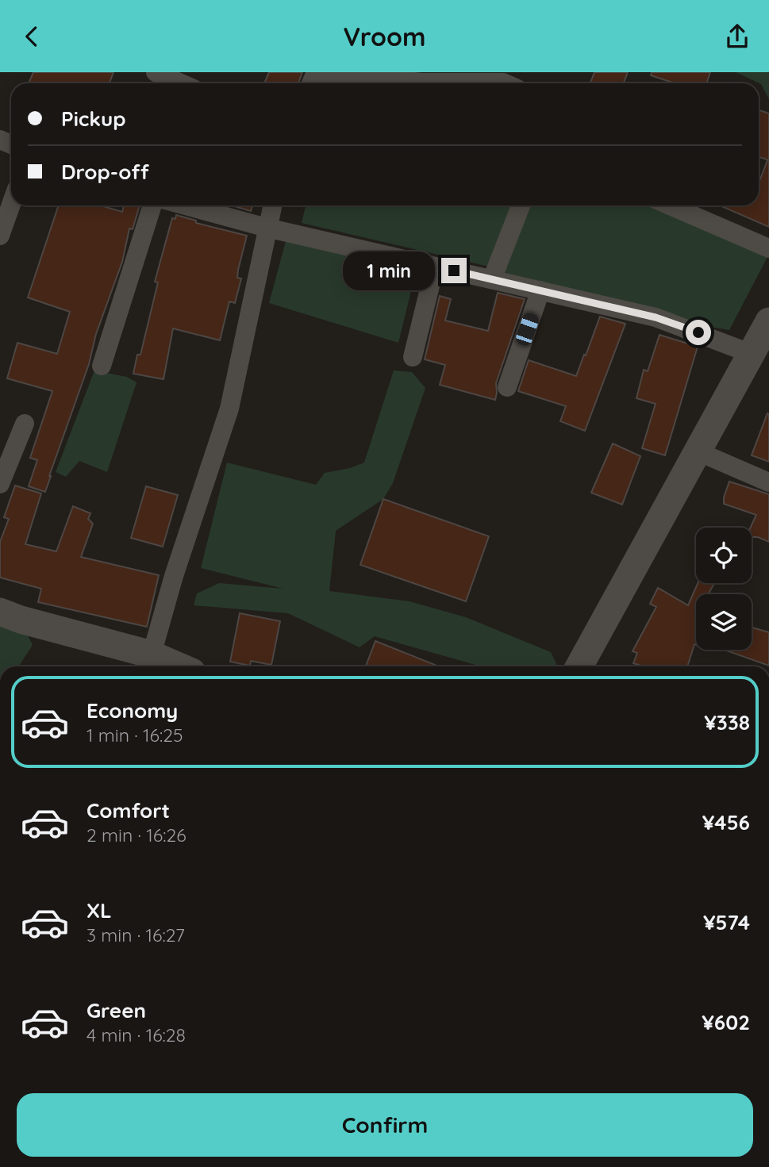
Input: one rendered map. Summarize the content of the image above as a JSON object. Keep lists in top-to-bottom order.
{
  "page": {
    "header": "Vroom",
    "banner": ["Pickup", "Drop-off"],
    "bubble": "1 min",
    "list": [
      {
        "name": "Economy",
        "note": "1 min · 16:25",
        "value": "¥338"
      },
      {
        "name": "Comfort",
        "note": "2 min · 16:26",
        "value": "¥456"
      },
      {
        "name": "XL",
        "note": "3 min · 16:27",
        "value": "¥574"
      },
      {
        "name": "Green",
        "note": "4 min · 16:28",
        "value": "¥602"
      }
    ],
    "buttons": "Confirm"
  }
}
